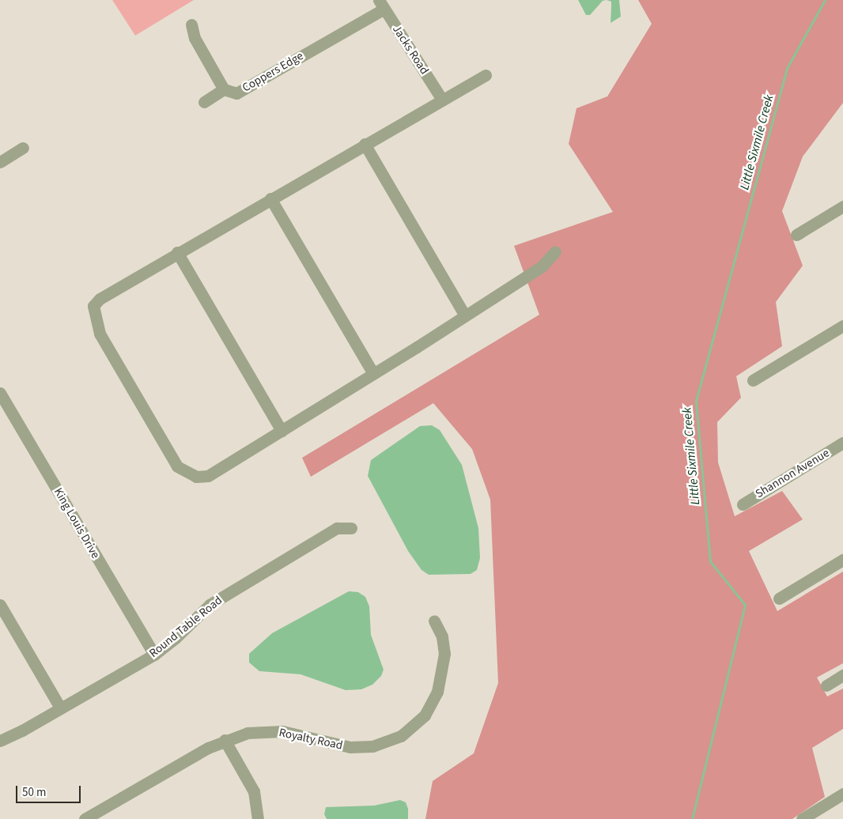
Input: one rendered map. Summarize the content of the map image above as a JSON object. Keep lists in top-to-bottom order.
{
  "streets": {
    "street": [
      "Jacks Road",
      "Coppers Edge",
      "Shannon Avenue",
      "King Louis Drive",
      "Round Table Road",
      "Royalty Road"
    ]
  },
  "crossings": [
    ["Jacks Road", "Coppers Edge"],
    ["King Louis Drive", "Round Table Road"]
  ],
  "water": ["Little Sixmile Creek"],
  "scale_bar": "50 m"
}
